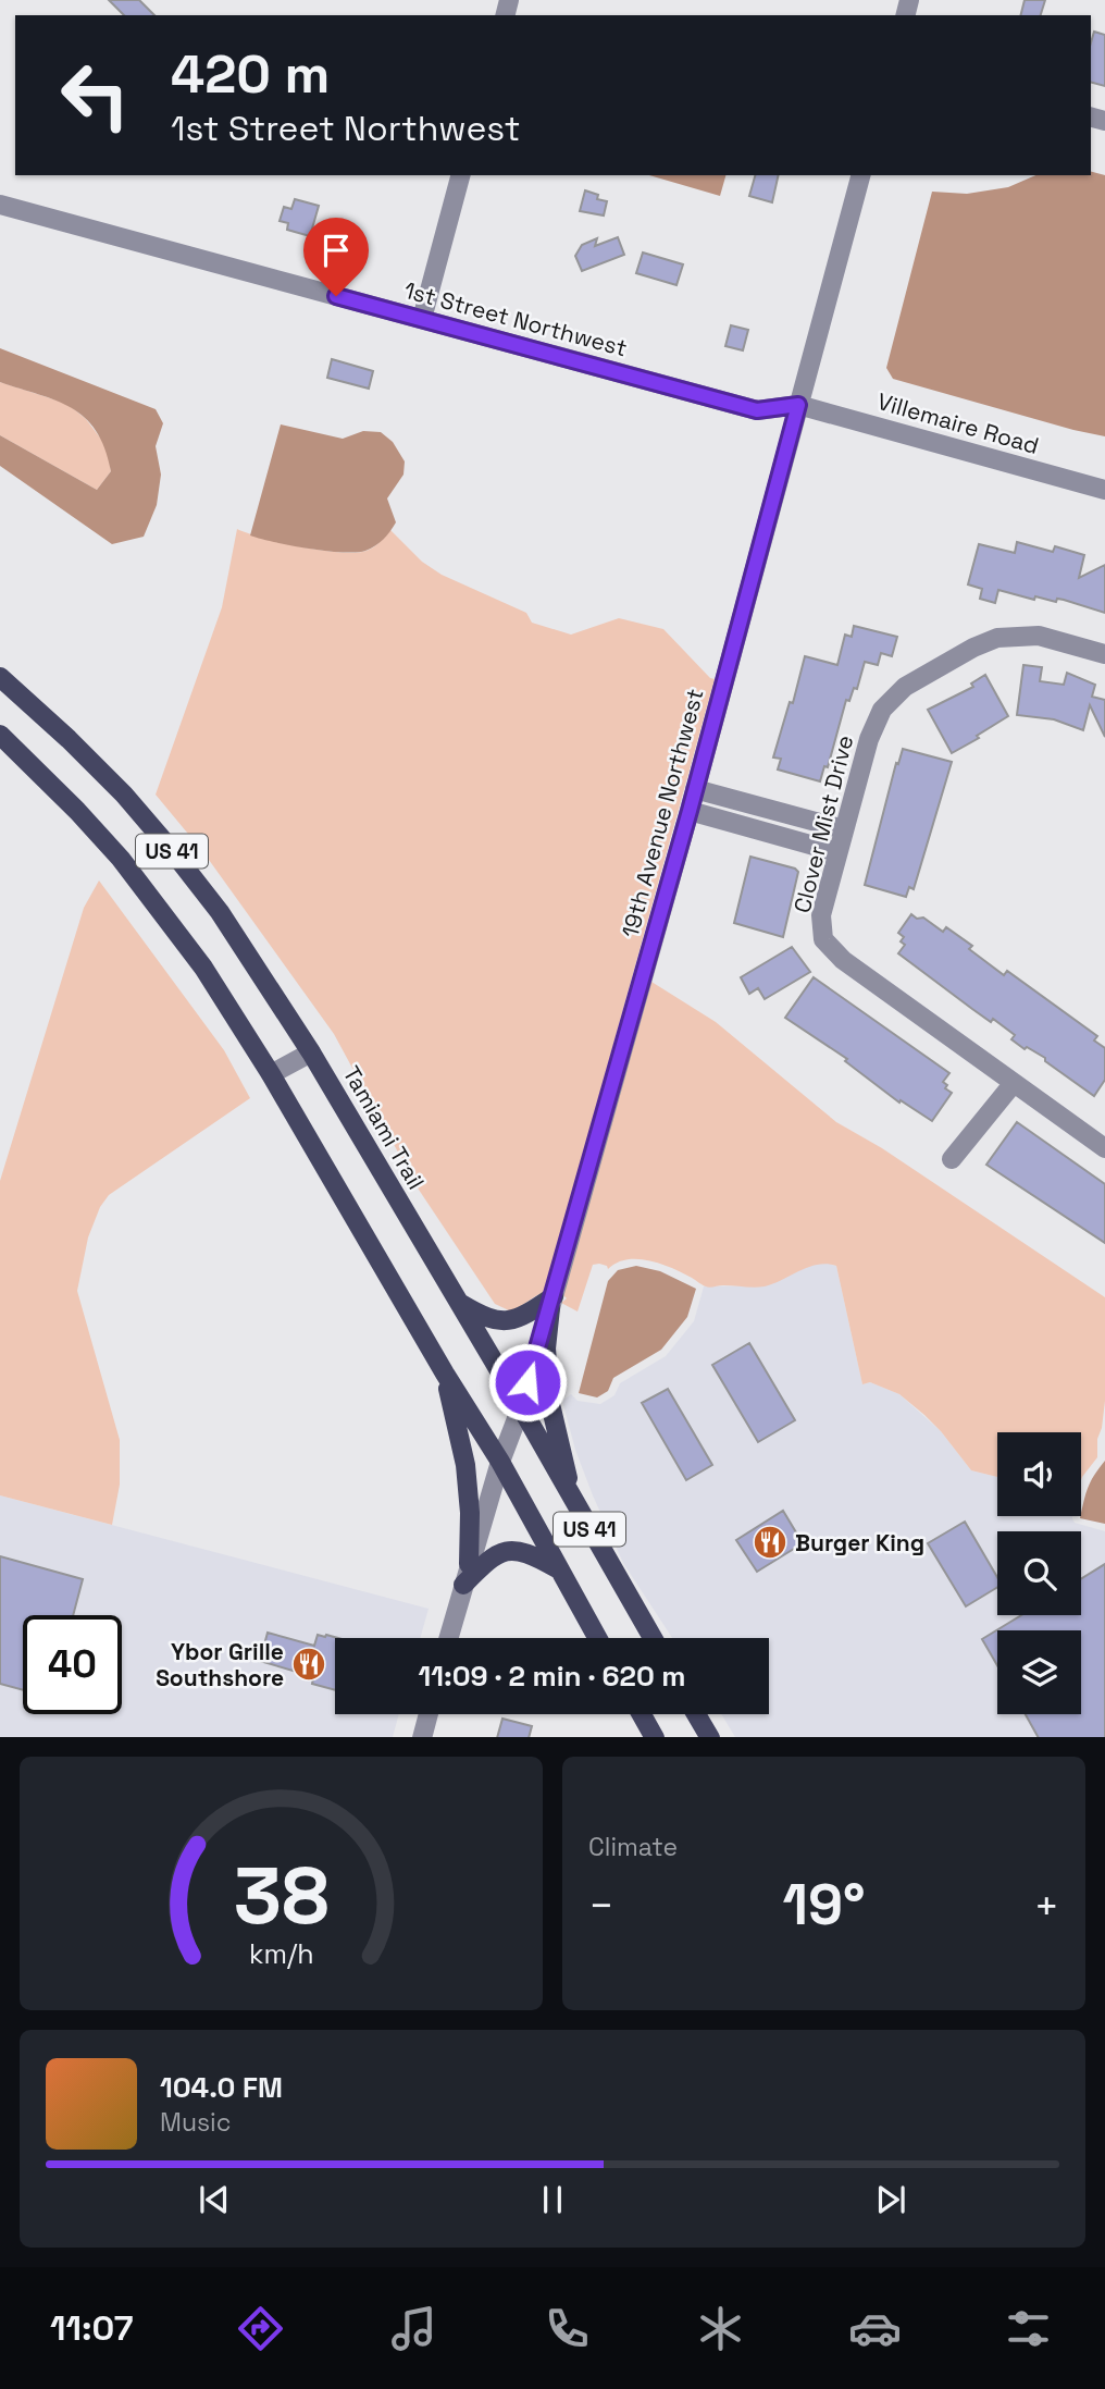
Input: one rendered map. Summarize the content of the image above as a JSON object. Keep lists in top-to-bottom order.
{
  "streets": {
    "main road": ["US 41", "Tamiami Trail"],
    "street": [
      "1st Street Northwest",
      "Villemaire Road",
      "19th Avenue Northwest",
      "Clover Mist Drive"
    ]
  },
  "crossings": [
    ["1st Street Northwest", "Villemaire Road"],
    ["1st Street Northwest", "19th Avenue Northwest"],
    ["Villemaire Road", "19th Avenue Northwest"],
    ["19th Avenue Northwest", "US 41"],
    ["19th Avenue Northwest", "Tamiami Trail"]
  ],
  "places": {
    "restaurant": ["Burger King", "Ybor Grille Southshore"]
  },
  "page": {
    "turn": ["420 m", "1st Street Northwest"],
    "limit": "40",
    "trip": "11:09 · 2 min · 620 m",
    "tile": "Climate",
    "heat": ["−", "19°", "+"],
    "song": ["104.0 FM", "Music"],
    "tabs": "11:07",
    "gauge": ["38", "km/h"]
  }
}
